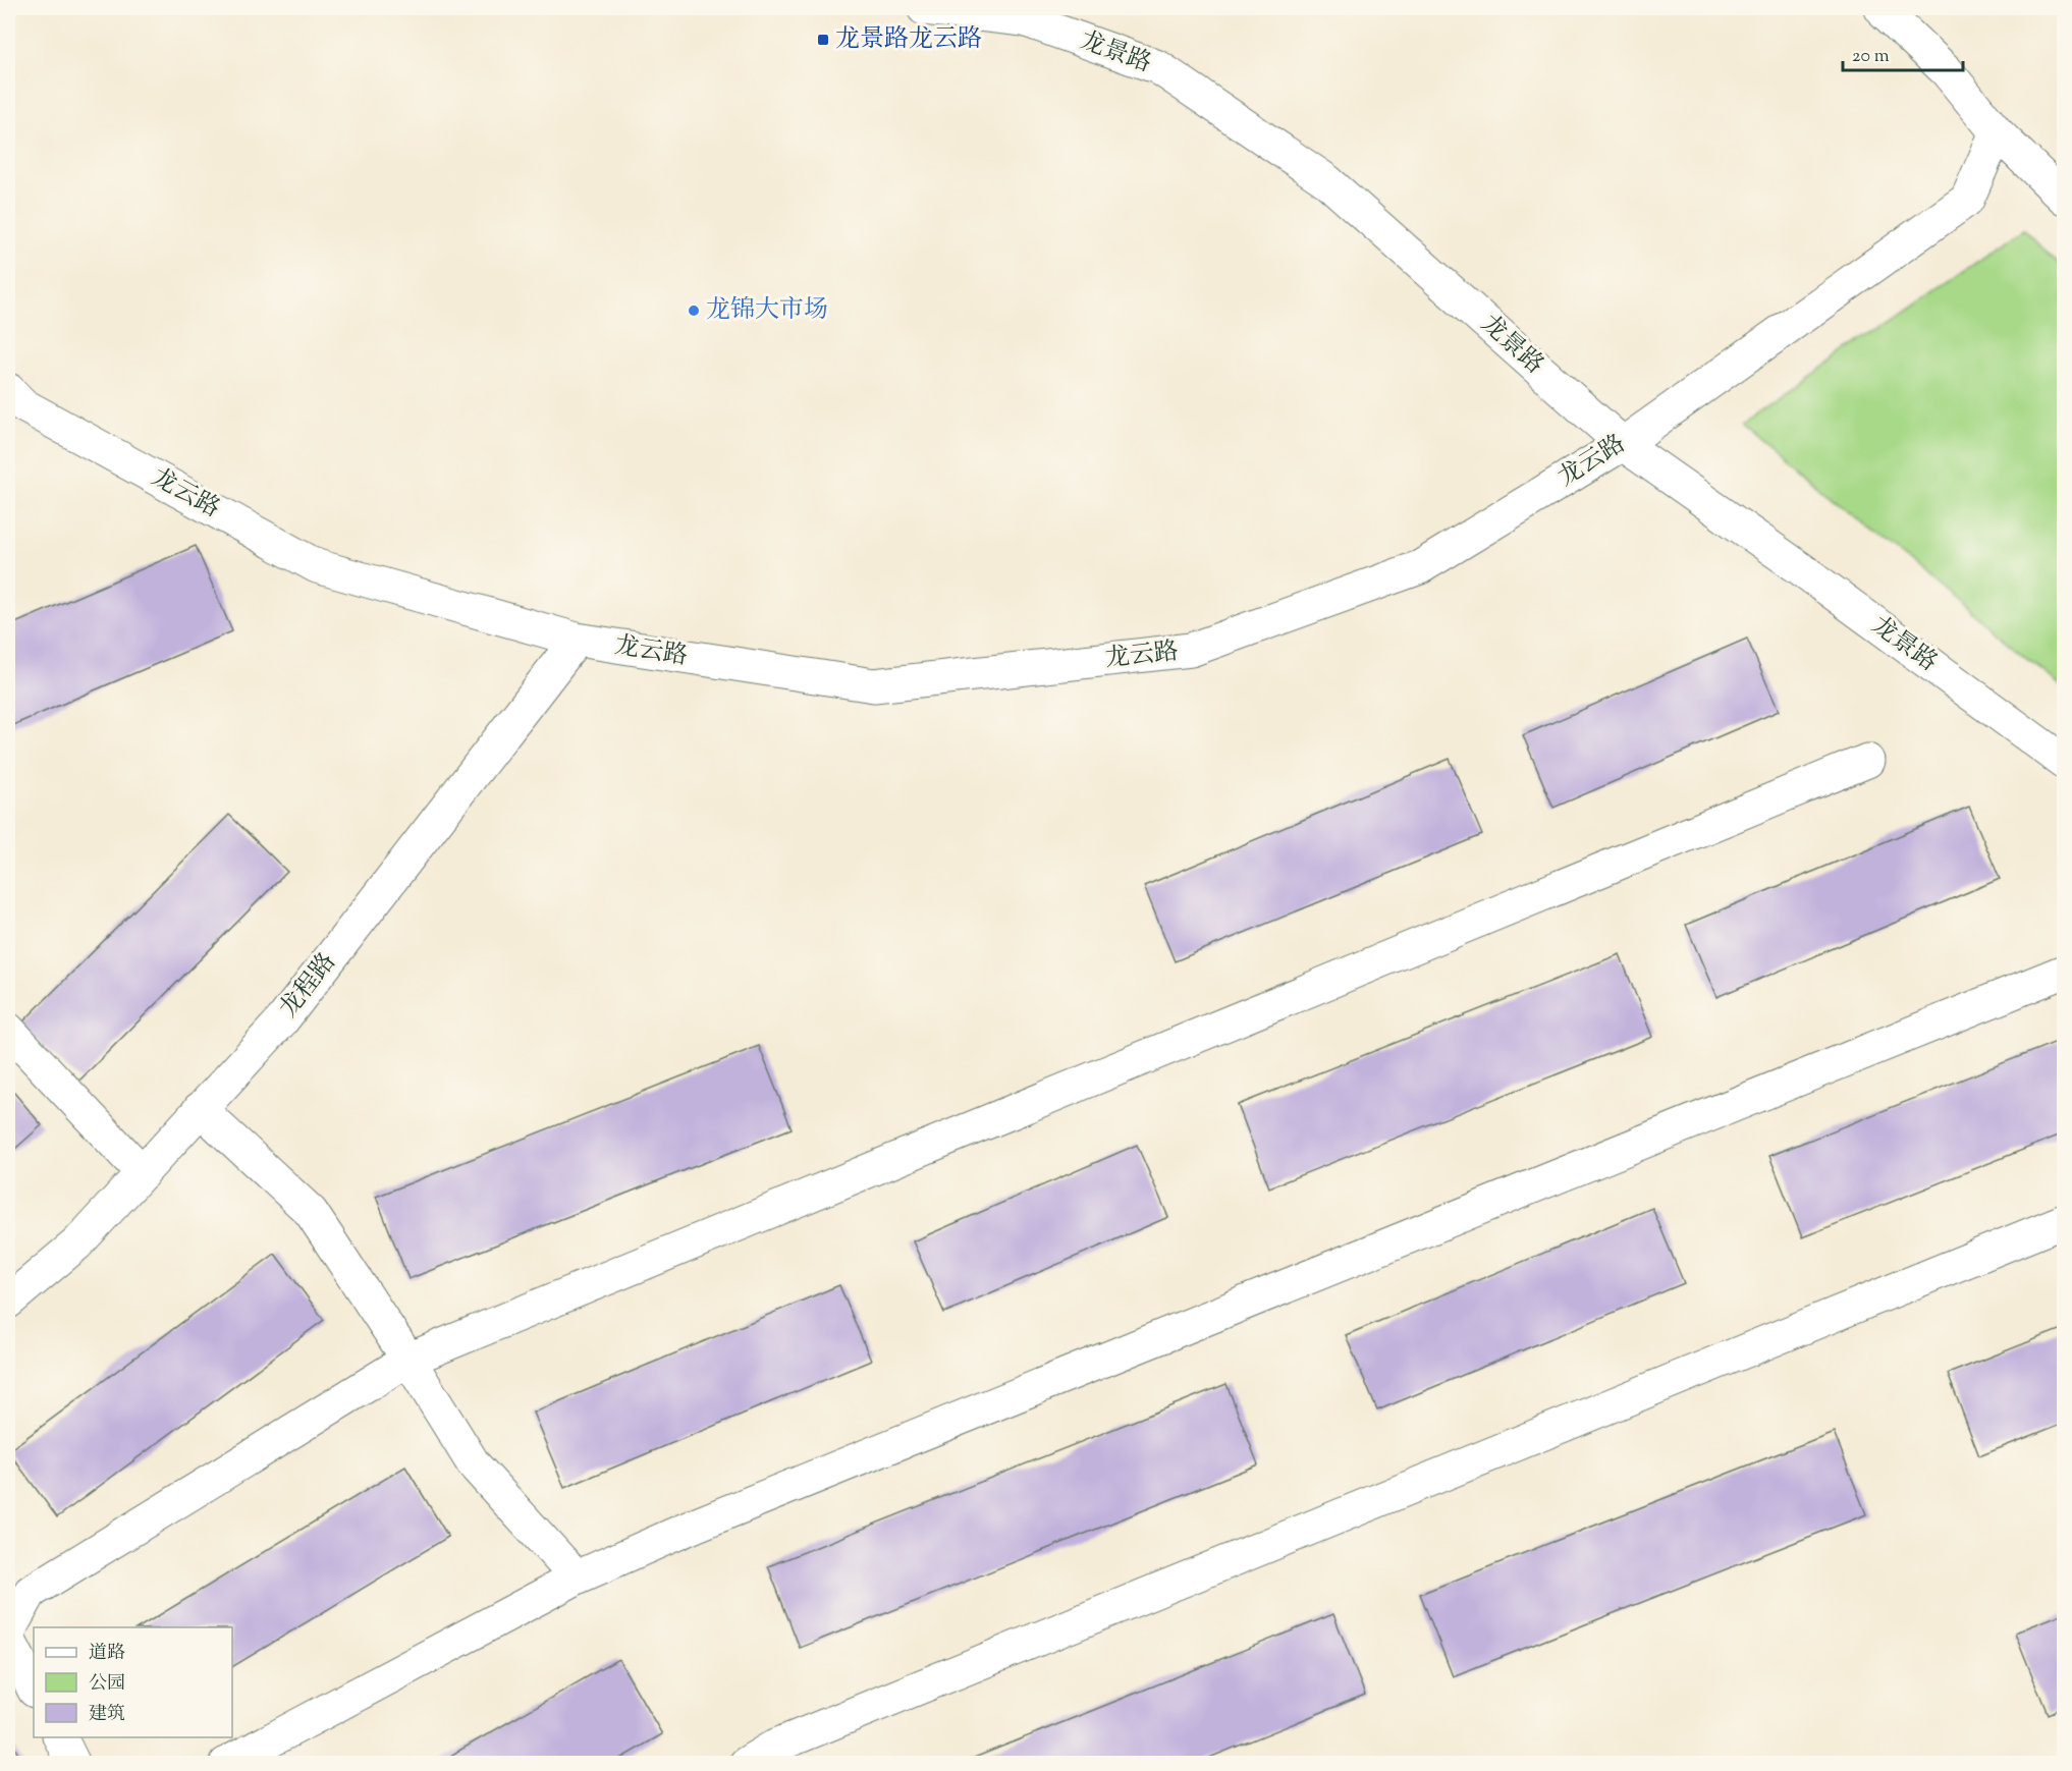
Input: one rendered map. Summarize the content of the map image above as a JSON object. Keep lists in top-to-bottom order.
{
  "streets": {
    "street": ["龙景路", "龙云路", "龙程路"]
  },
  "crossings": [
    ["龙景路", "龙云路"],
    ["龙云路", "龙程路"]
  ],
  "places": {
    "transit": ["龙景路龙云路"],
    "other": ["龙锦大市场"]
  },
  "legend": ["道路", "公园", "建筑"],
  "scale_bar": "20 m"
}
